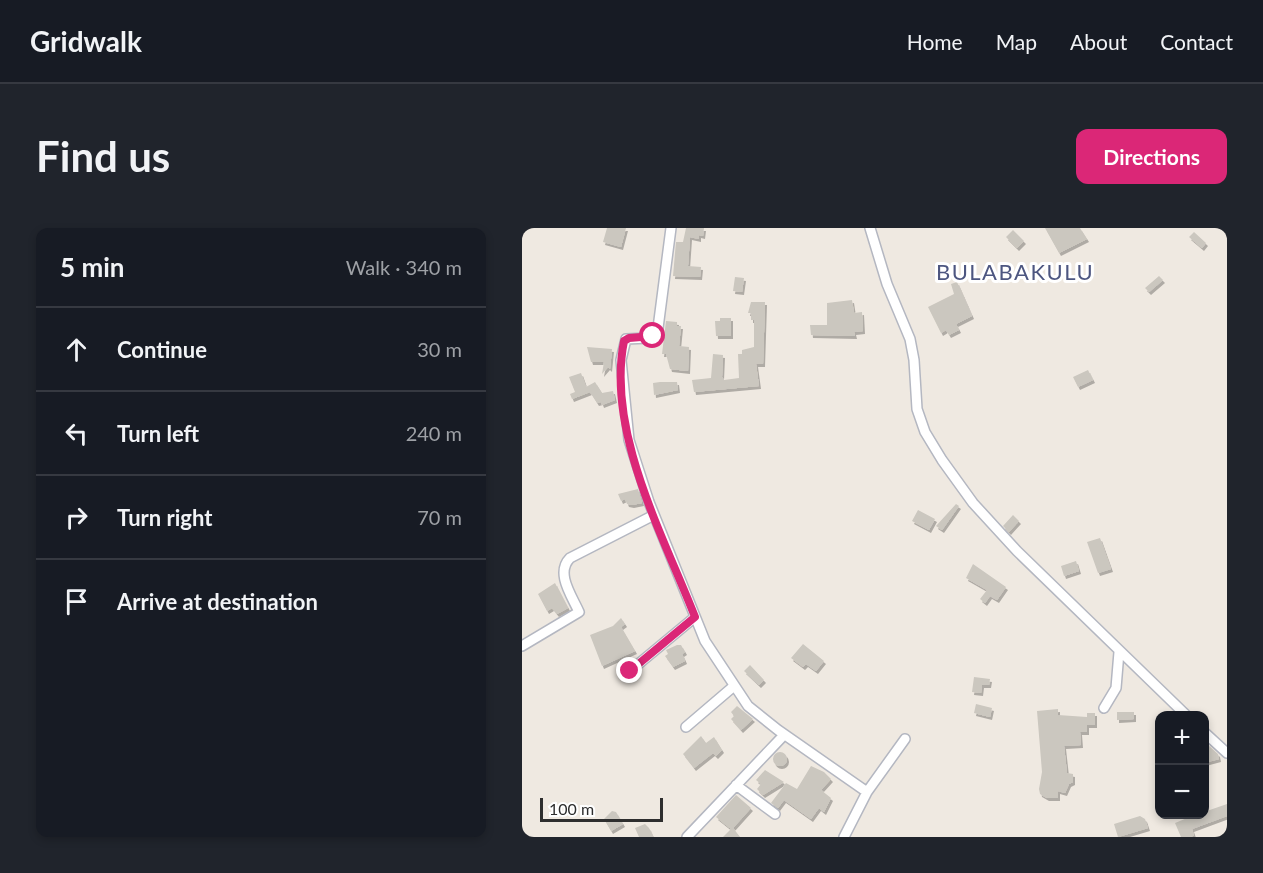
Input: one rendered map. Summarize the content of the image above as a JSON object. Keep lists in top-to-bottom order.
{
  "districts": ["BULABAKULU"],
  "scale_bar": "100 m",
  "page": {
    "header": "Gridwalk",
    "nav": [
      "Home",
      "Map",
      "About",
      "Contact"
    ],
    "buttons": "Directions",
    "title": "Find us",
    "heading": ["5 min", "Walk · 340 m"],
    "list": [
      ["Continue", "30 m"],
      ["Turn left", "240 m"],
      ["Turn right", "70 m"],
      "Arrive at destination"
    ],
    "map_buttons": ["+", "−"],
    "scale": "100 m"
  }
}
